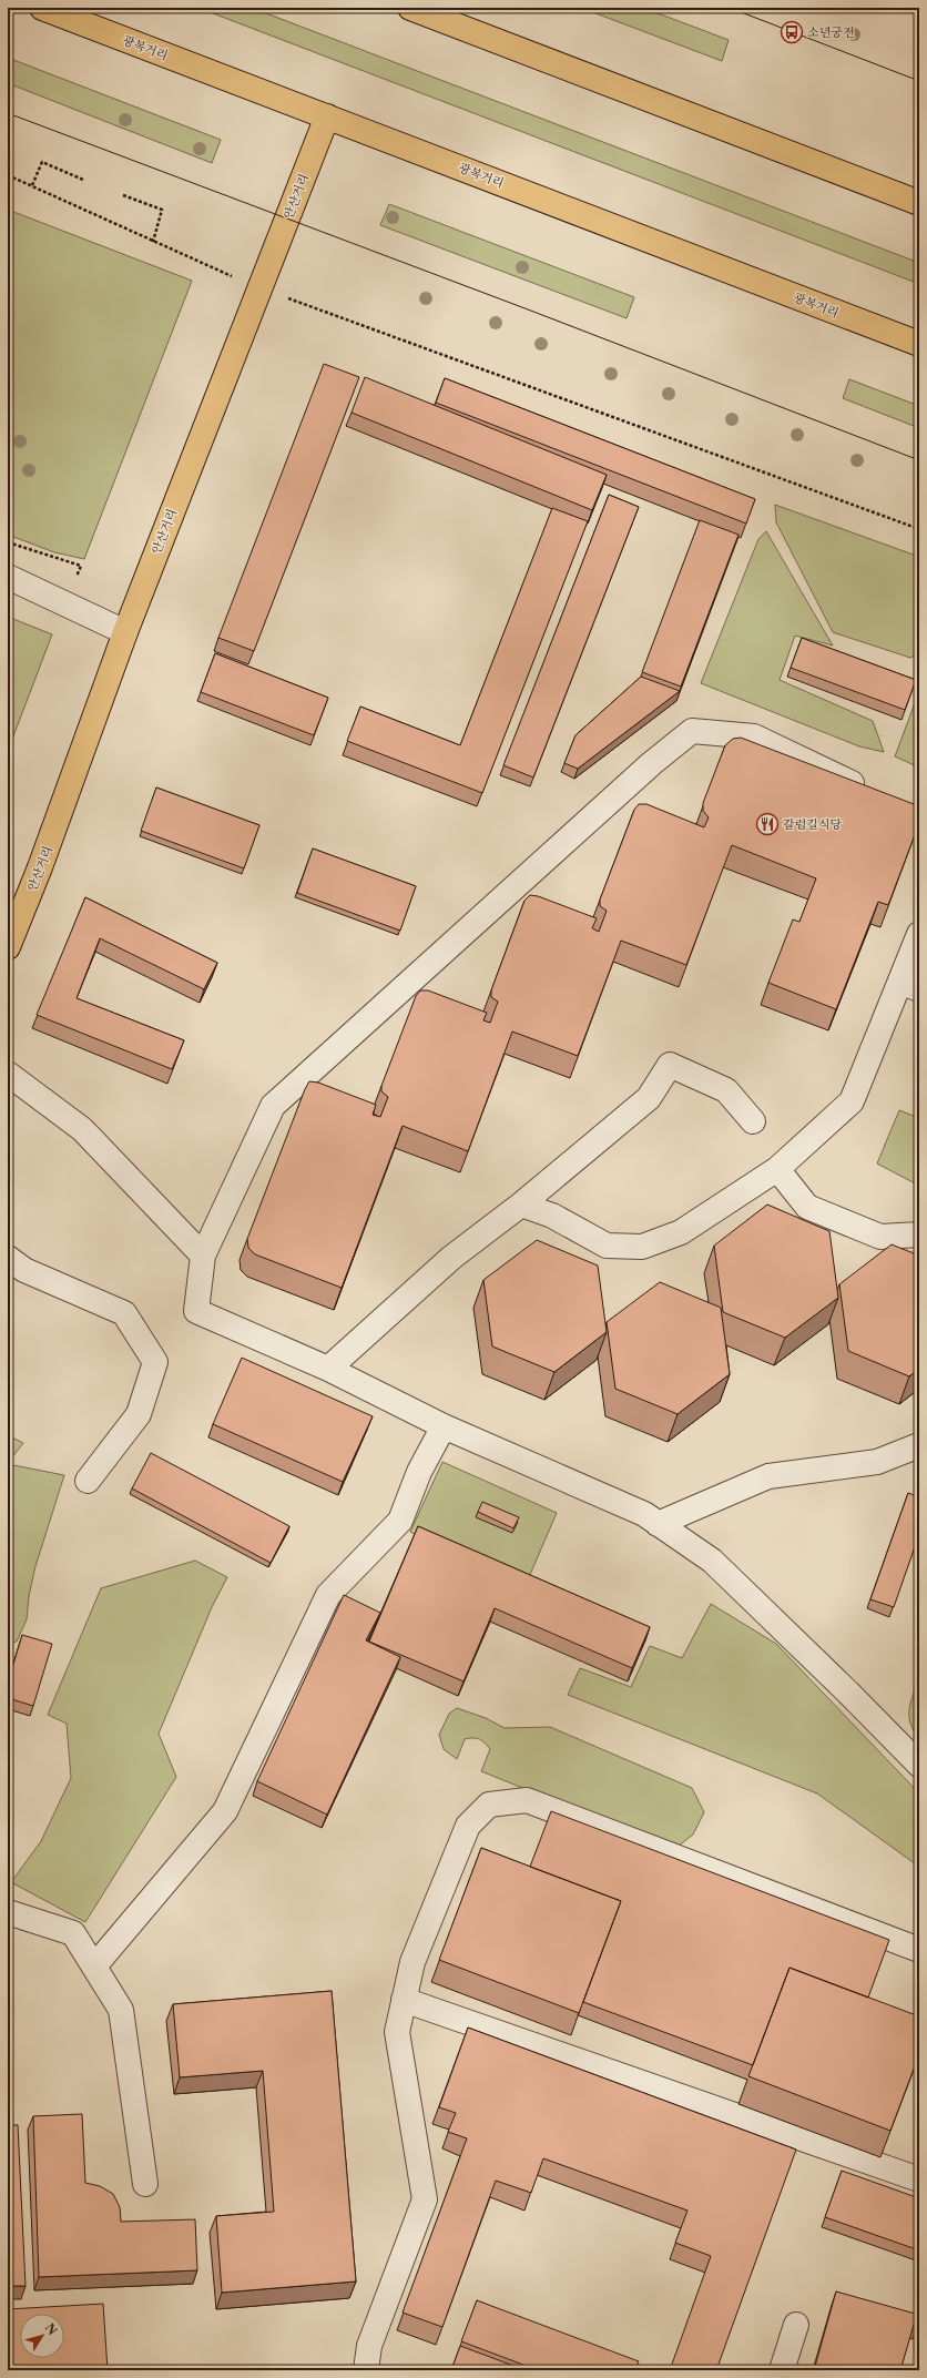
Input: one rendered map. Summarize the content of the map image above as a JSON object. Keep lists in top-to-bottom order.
{
  "streets": {
    "main road": ["광복거리", "안산거리"]
  },
  "crossings": [
    ["광복거리", "안산거리"]
  ],
  "places": {
    "bus stop": ["소년궁전"],
    "restaurant": ["갈럼길식당"]
  },
  "north": "top right"
}
